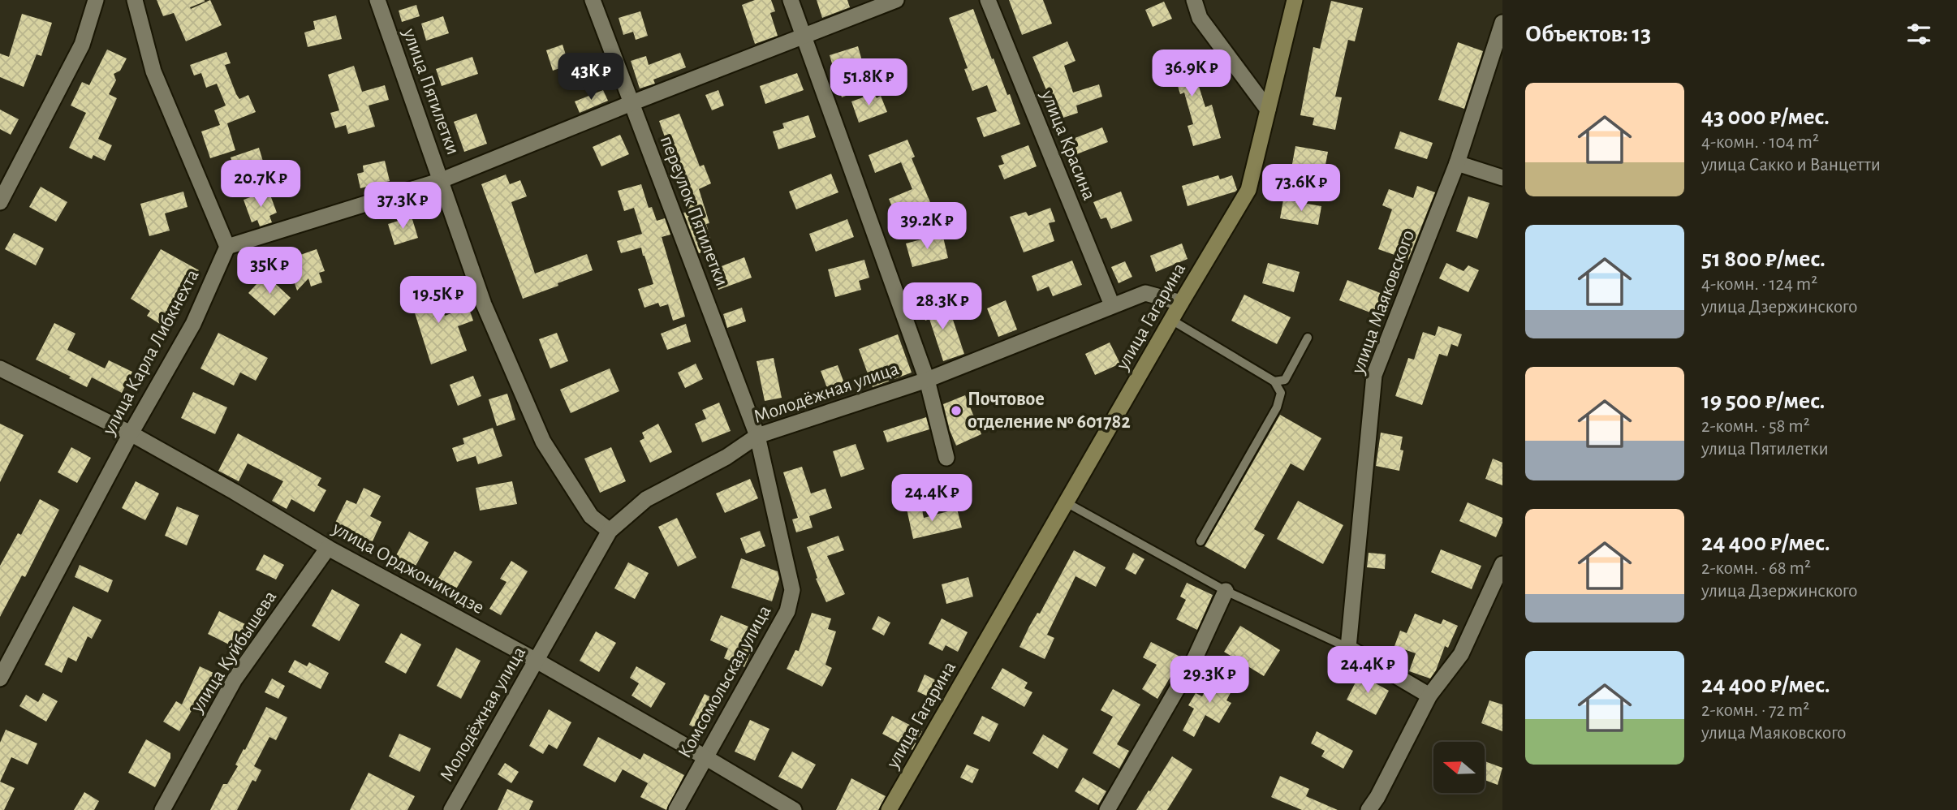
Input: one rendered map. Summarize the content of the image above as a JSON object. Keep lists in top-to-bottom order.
{
  "streets": {
    "main road": ["улица Гагарина"],
    "street": [
      "улица Пятилетки",
      "улица Красина",
      "переулок Пятилетки",
      "улица Маяковского",
      "улица Карла Либкнехта",
      "Молодёжная улица",
      "улица Орджоникидзе",
      "улица Куйбышева",
      "Комсомольская улица"
    ]
  },
  "crossings": [
    ["улица Пятилетки", "Молодёжная улица"],
    ["улица Красина", "Молодёжная улица"],
    ["переулок Пятилетки", "Молодёжная улица"],
    ["переулок Пятилетки", "Комсомольская улица"],
    ["улица Гагарина", "Молодёжная улица"],
    ["улица Карла Либкнехта", "улица Орджоникидзе"],
    ["Молодёжная улица", "улица Орджоникидзе"],
    ["Молодёжная улица", "Комсомольская улица"],
    ["улица Орджоникидзе", "улица Куйбышева"],
    ["улица Орджоникидзе", "Комсомольская улица"]
  ],
  "places": ["Почтовое отделение № 601782"],
  "north": "left",
  "page": {
    "heading": "Объектов: 13",
    "price": [
      "36.9K ₽",
      "43K ₽",
      "51.8K ₽",
      "20.7K ₽",
      "73.6K ₽",
      "37.3K ₽",
      "39.2K ₽",
      "35K ₽",
      "19.5K ₽",
      "28.3K ₽",
      "24.4K ₽",
      "24.4K ₽",
      "29.3K ₽"
    ],
    "list": [
      {
        "name": "43 000 ₽/мес.",
        "note": "4-комн. · 104 m² · улица Сакко и Ванцетти"
      },
      {
        "name": "51 800 ₽/мес.",
        "note": "4-комн. · 124 m² · улица Дзержинского"
      },
      {
        "name": "19 500 ₽/мес.",
        "note": "2-комн. · 58 m² · улица Пятилетки"
      },
      {
        "name": "24 400 ₽/мес.",
        "note": "2-комн. · 68 m² · улица Дзержинского"
      },
      {
        "name": "24 400 ₽/мес.",
        "note": "2-комн. · 72 m² · улица Маяковского"
      }
    ]
  }
}
